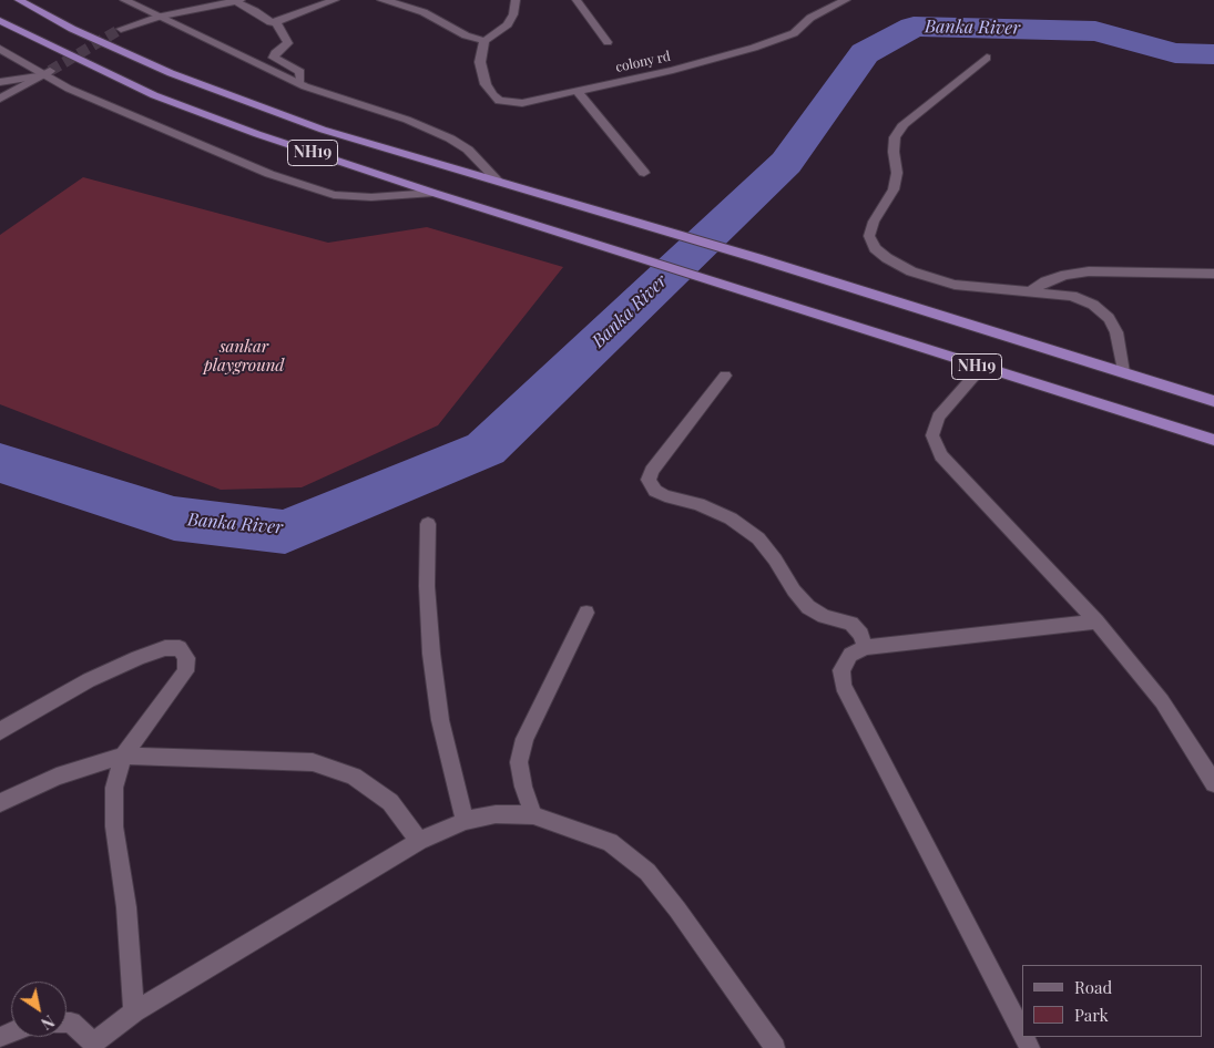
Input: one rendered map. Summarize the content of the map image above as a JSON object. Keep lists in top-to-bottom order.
{
  "streets": {
    "highway": ["NH19"],
    "street": ["colony rd"]
  },
  "water": ["Banka River"],
  "parks": ["sankar playground"],
  "legend": ["Road", "Park"],
  "north": "bottom right"
}
